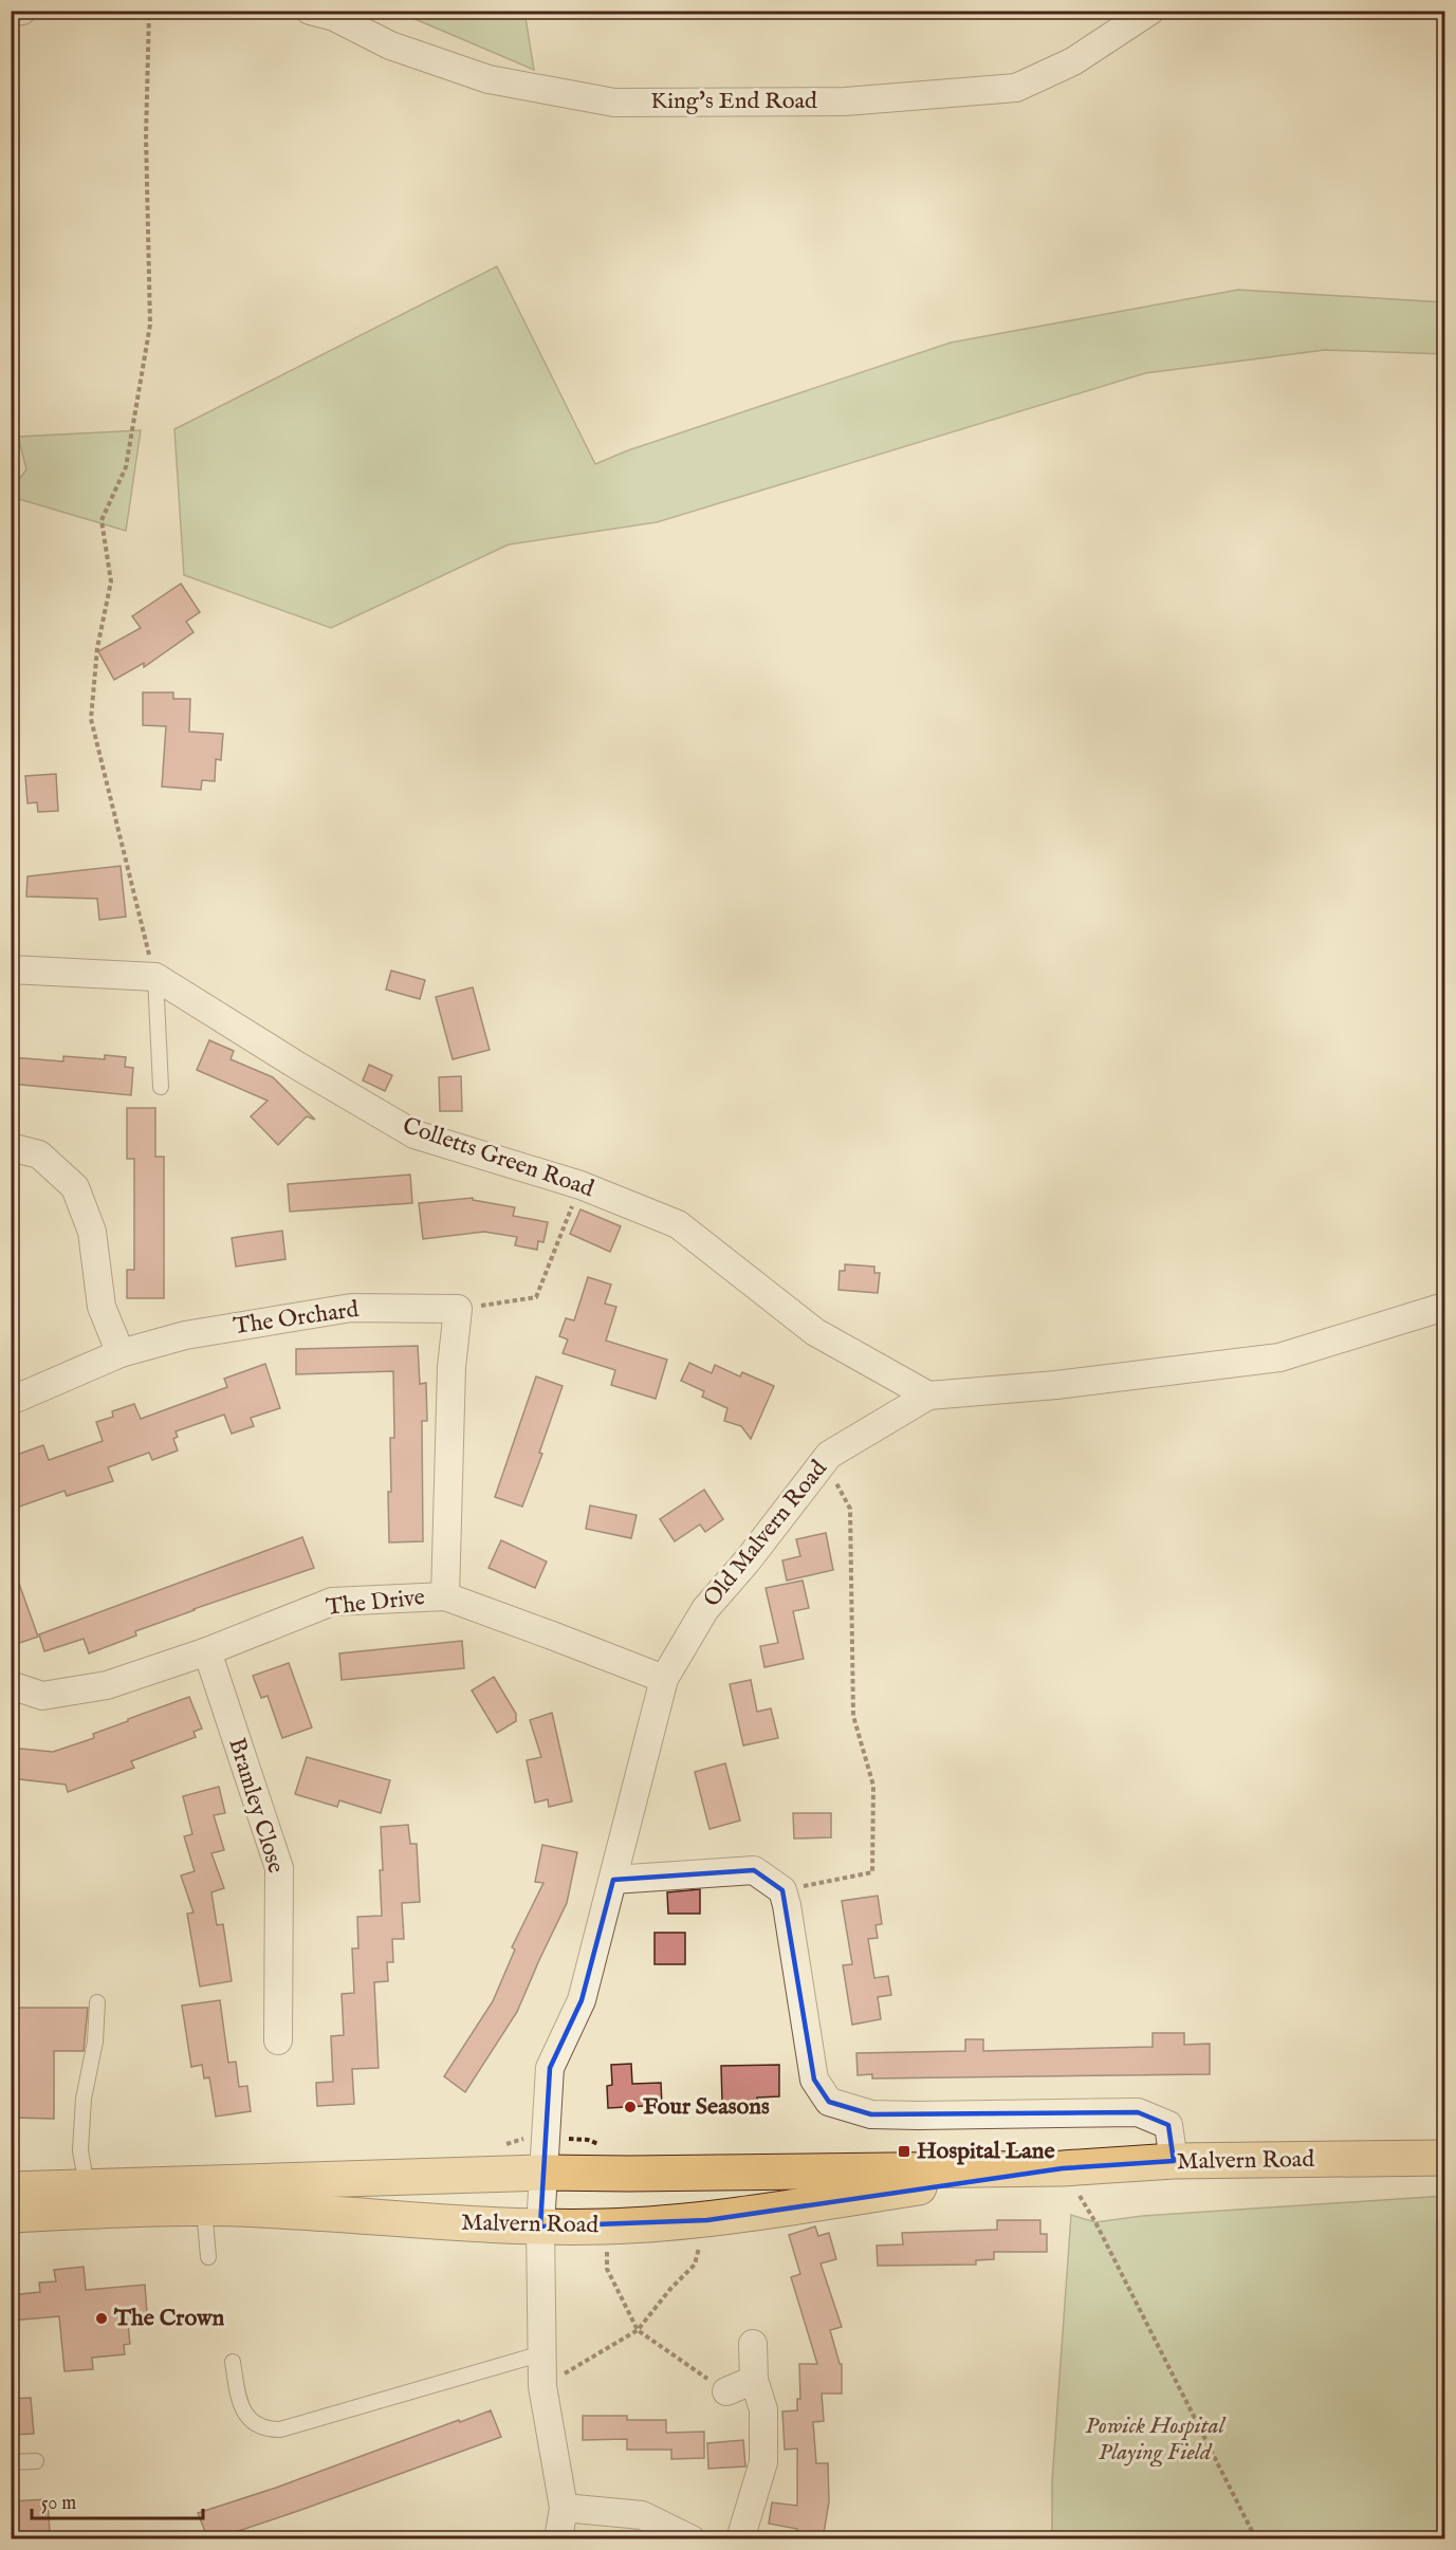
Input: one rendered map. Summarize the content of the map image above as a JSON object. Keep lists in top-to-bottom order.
{
  "streets": {
    "highway": ["Malvern Road"],
    "street": [
      "King's End Road",
      "Colletts Green Road",
      "The Orchard",
      "Old Malvern Road",
      "The Drive",
      "Bramley Close"
    ]
  },
  "crossings": [
    ["Colletts Green Road", "Old Malvern Road"],
    ["Old Malvern Road", "The Drive"],
    ["Old Malvern Road", "Malvern Road"],
    ["The Drive", "Bramley Close"]
  ],
  "parks": ["Powick Hospital Playing Field"],
  "places": {
    "other": ["Four Seasons", "The Crown"],
    "transit": ["Hospital Lane"]
  },
  "scale_bar": "50 m"
}
